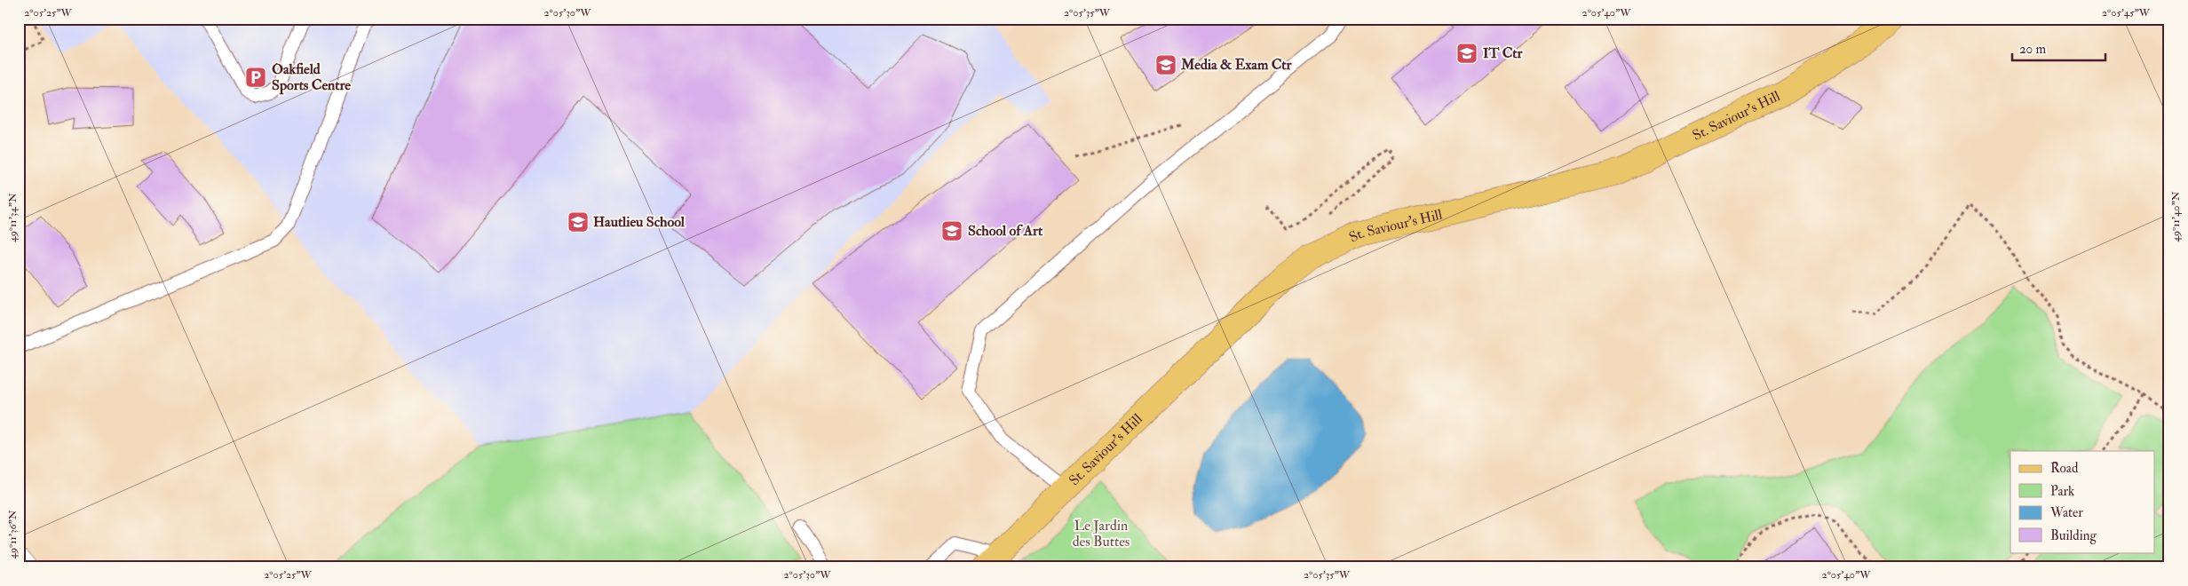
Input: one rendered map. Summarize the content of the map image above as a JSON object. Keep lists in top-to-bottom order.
{
  "streets": {
    "main road": ["St. Saviour's Hill"]
  },
  "parks": ["Le Jardin des Buttes"],
  "places": {
    "school or university": [
      "IT Ctr",
      "Media & Exam Ctr",
      "Hautlieu School",
      "School of Art"
    ],
    "parking": ["Oakfield Sports Centre"]
  },
  "legend": [
    "Road",
    "Park",
    "Water",
    "Building"
  ],
  "scale_bar": "20 m",
  "coordinates": [
    "2°05'25\"W",
    "2°05'30\"W",
    "2°05'35\"W",
    "2°05'40\"W",
    "2°05'45\"W",
    "49°11'40\"N",
    "49°11'34\"N",
    "49°11'36\"N"
  ]
}
